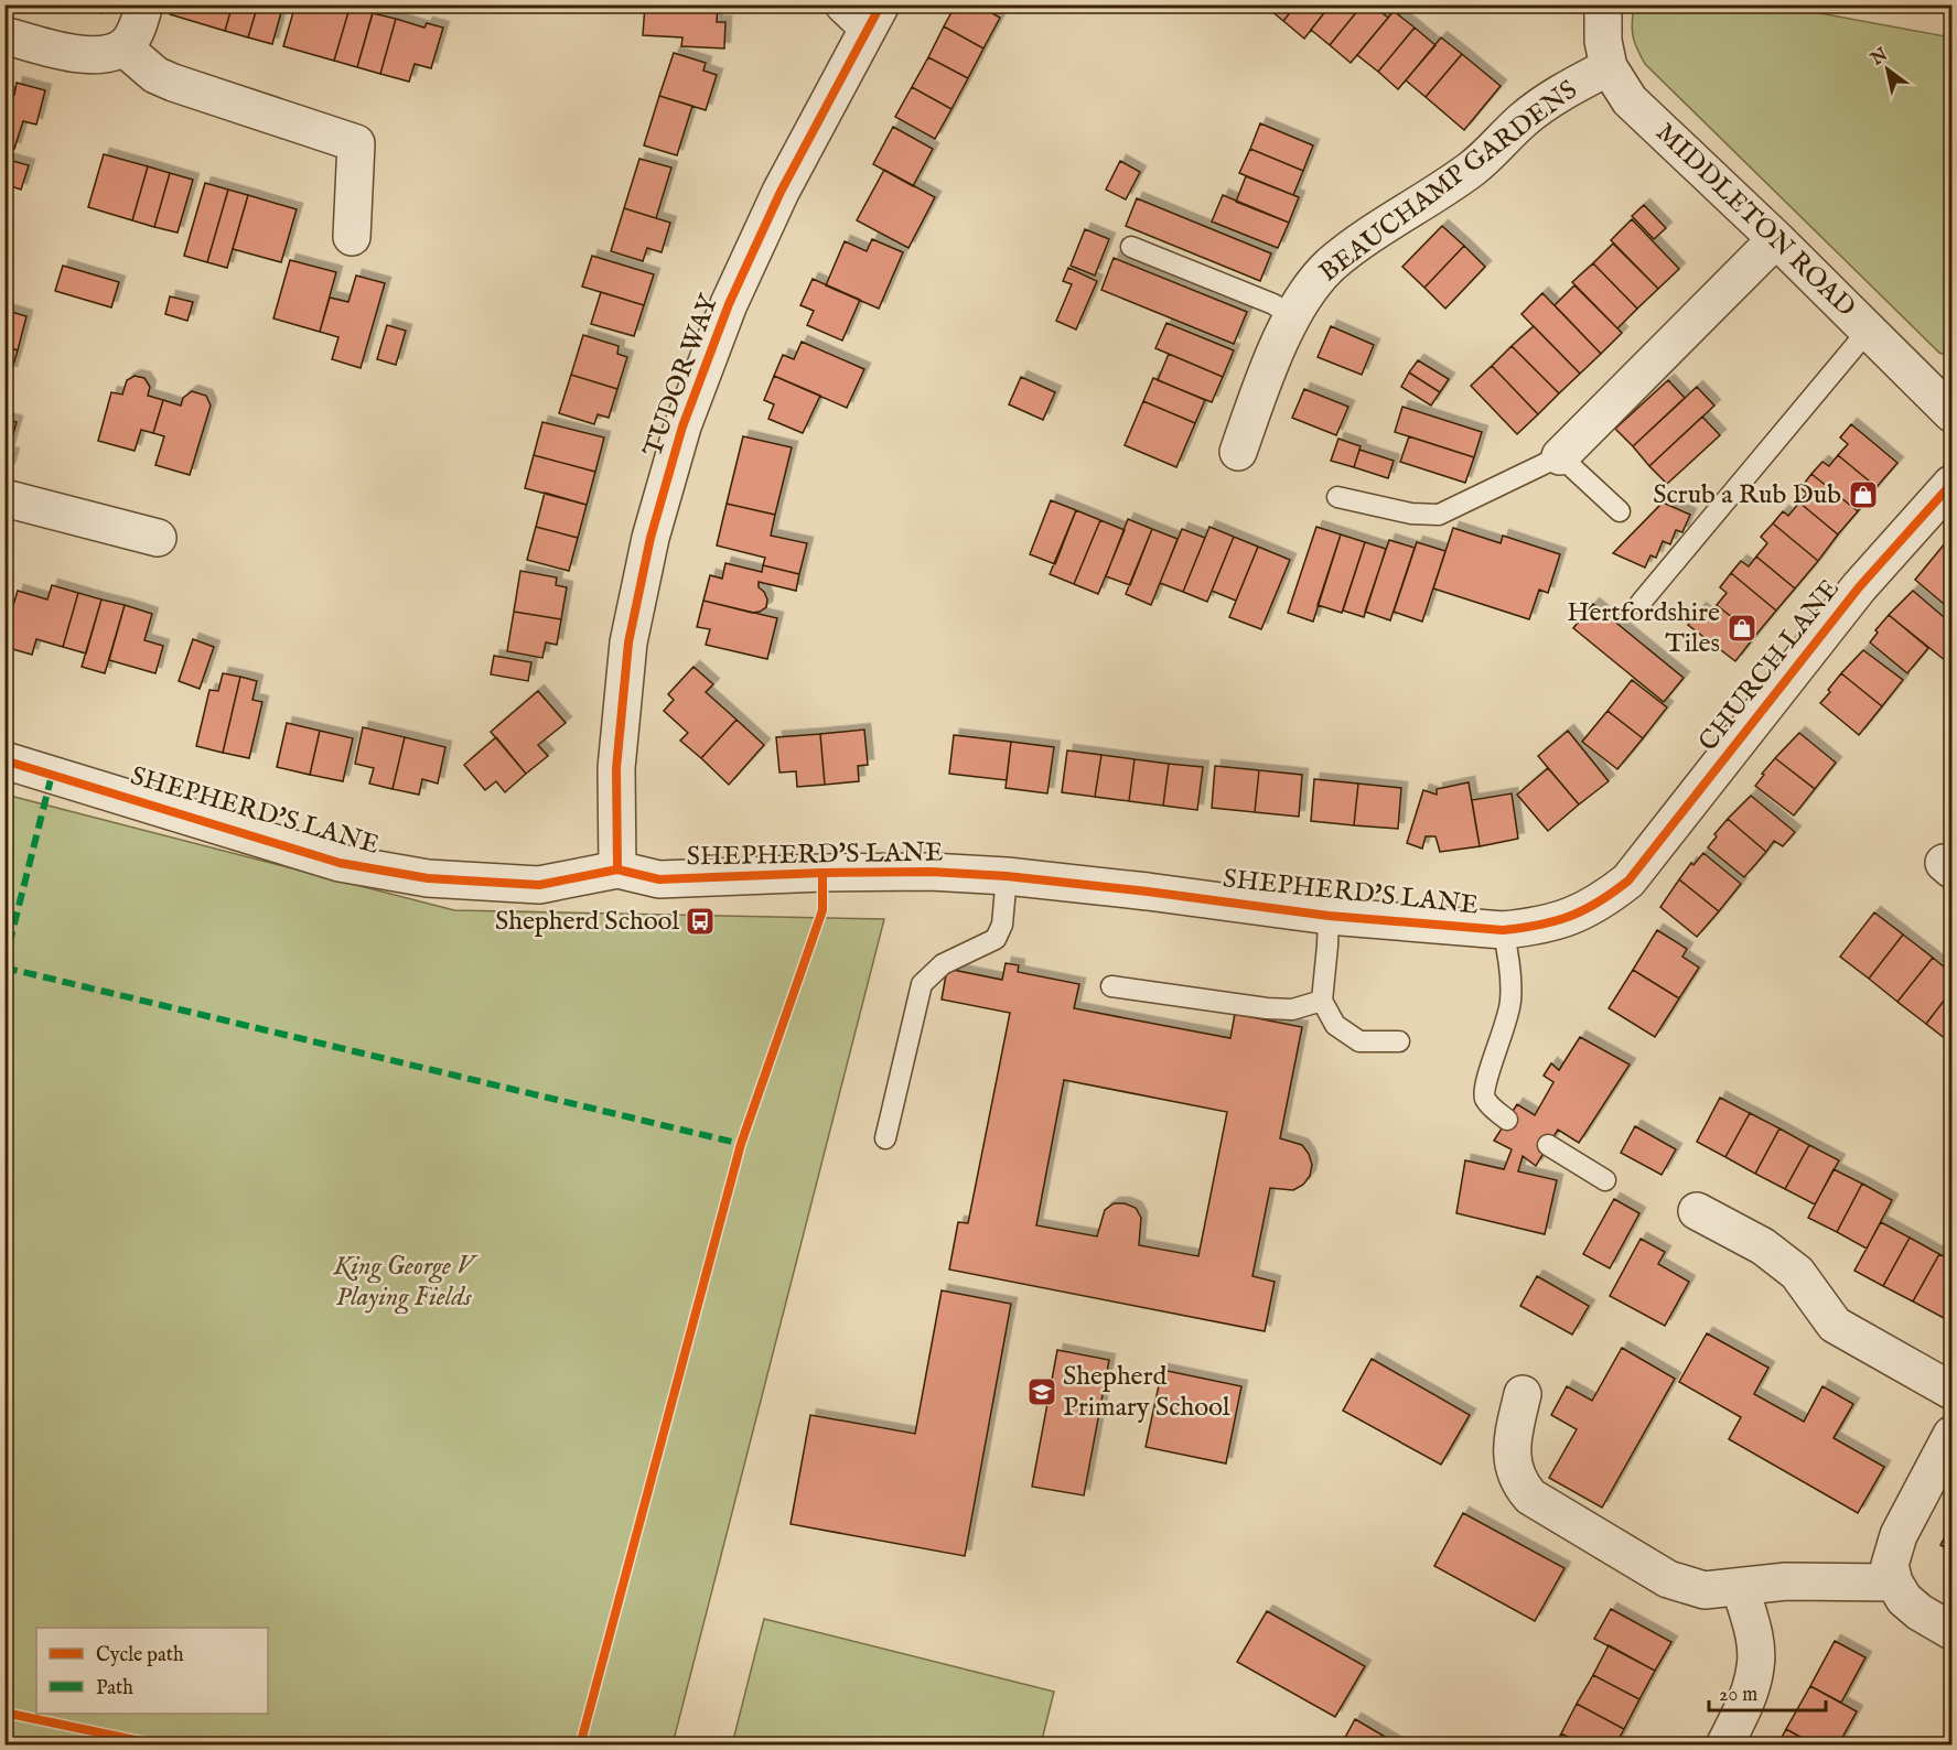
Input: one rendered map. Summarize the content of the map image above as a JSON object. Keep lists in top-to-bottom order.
{
  "streets": {
    "street": [
      "BEAUCHAMP GARDENS",
      "MIDDLETON ROAD",
      "TUDOR WAY",
      "CHURCH LANE",
      "SHEPHERD'S LANE"
    ]
  },
  "crossings": [
    ["BEAUCHAMP GARDENS", "MIDDLETON ROAD"],
    ["TUDOR WAY", "SHEPHERD'S LANE"],
    ["CHURCH LANE", "SHEPHERD'S LANE"]
  ],
  "parks": ["King George V Playing Fields"],
  "places": {
    "shop": ["Scrub a Rub Dub", "Hertfordshire Tiles"],
    "bus stop": ["Shepherd School"],
    "school or university": ["Shepherd Primary School"]
  },
  "legend": ["Cycle path", "Path"],
  "scale_bar": "20 m",
  "north": "top left"
}
